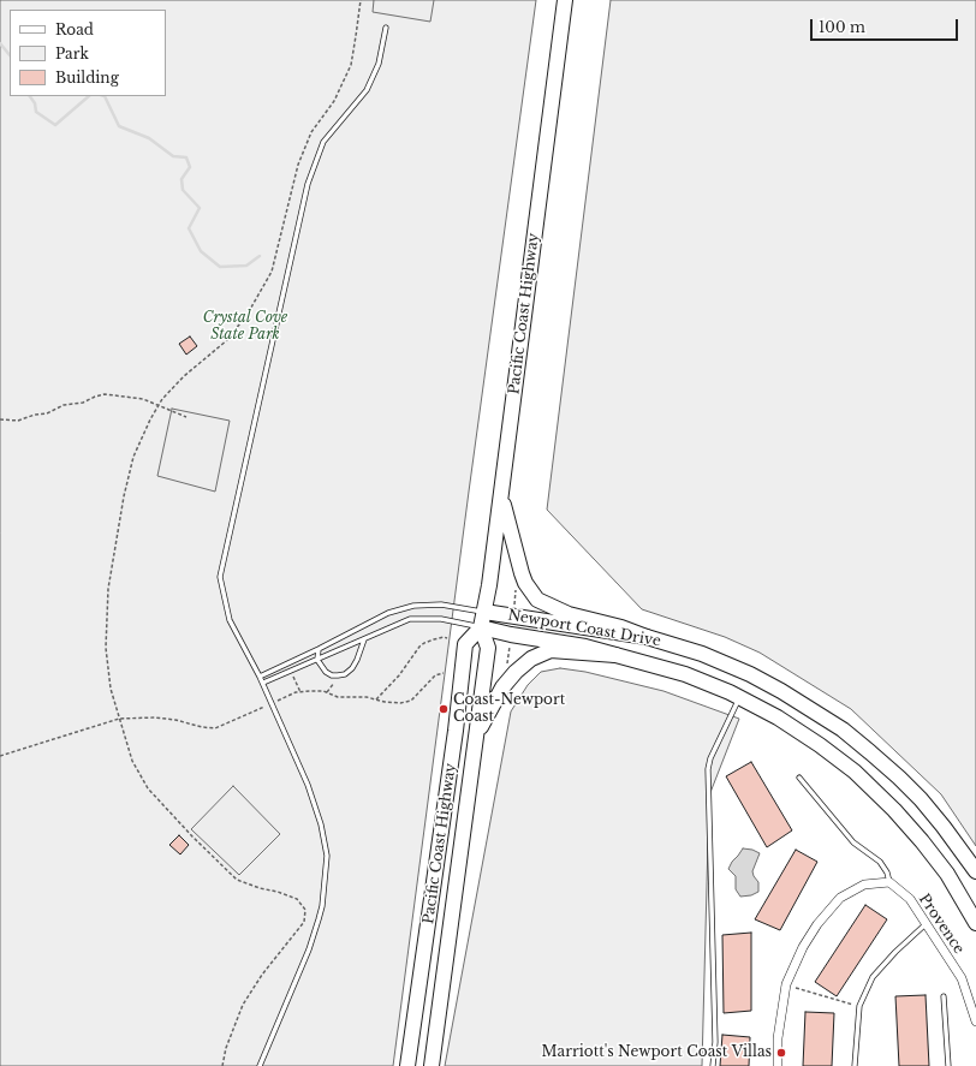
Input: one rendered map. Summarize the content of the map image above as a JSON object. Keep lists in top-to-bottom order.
{
  "streets": {
    "main road": ["Pacific Coast Highway", "Newport Coast Drive"],
    "street": ["Provence"]
  },
  "crossings": [
    ["Pacific Coast Highway", "Newport Coast Drive"]
  ],
  "parks": ["Crystal Cove State Park"],
  "places": ["Coast-Newport Coast", "Marriott's Newport Coast Villas"],
  "legend": ["Road", "Park", "Building"],
  "scale_bar": "100 m"
}
